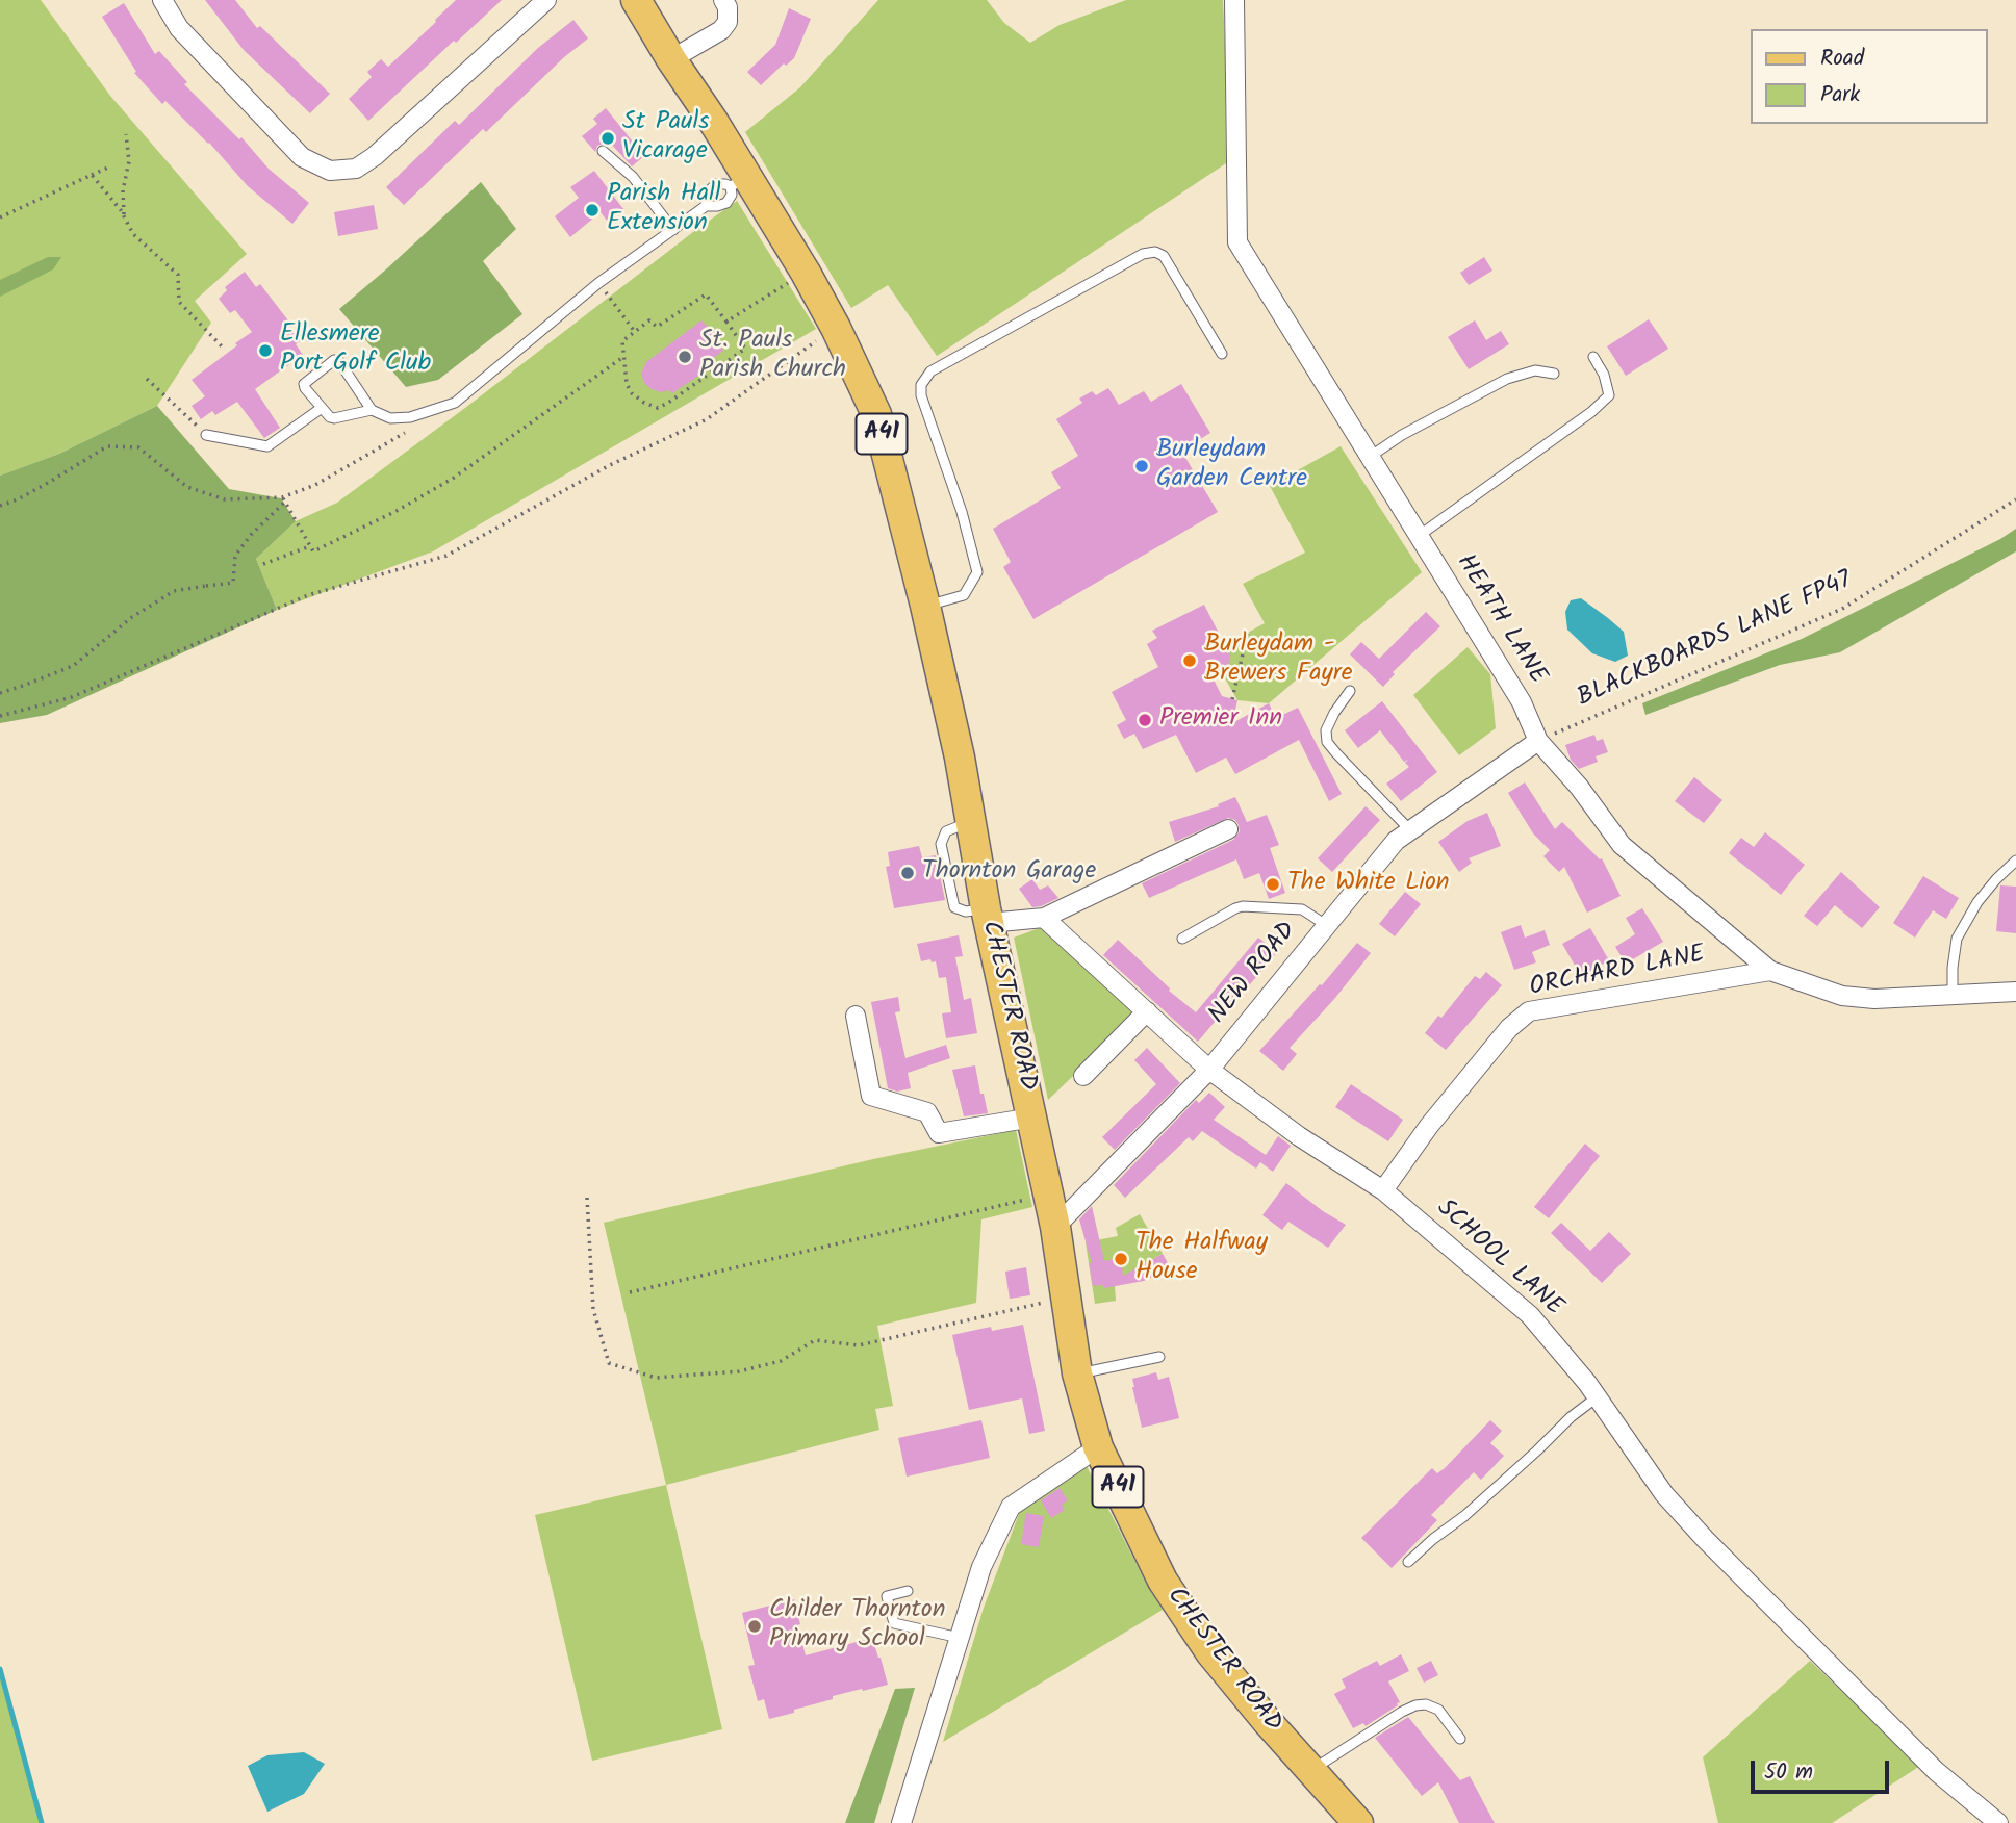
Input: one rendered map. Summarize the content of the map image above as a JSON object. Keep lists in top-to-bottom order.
{
  "streets": {
    "main road": ["A41", "CHESTER ROAD"],
    "street": [
      "HEATH LANE",
      "ORCHARD LANE",
      "NEW ROAD",
      "SCHOOL LANE"
    ],
    "path": ["BLACKBOARDS LANE FP47"]
  },
  "crossings": [
    ["HEATH LANE", "BLACKBOARDS LANE FP47"],
    ["HEATH LANE", "ORCHARD LANE"],
    ["HEATH LANE", "NEW ROAD"],
    ["BLACKBOARDS LANE FP47", "NEW ROAD"],
    ["ORCHARD LANE", "SCHOOL LANE"],
    ["NEW ROAD", "CHESTER ROAD"],
    ["NEW ROAD", "SCHOOL LANE"]
  ],
  "places": [
    "St Pauls Vicarage",
    "Parish Hall Extension",
    "Ellesmere Port Golf Club",
    "St. Pauls Parish Church",
    "Burleydam Garden Centre",
    "Burleydam - Brewers Fayre",
    "Premier Inn",
    "Thornton Garage",
    "The White Lion",
    "The Halfway House",
    "Childer Thornton Primary School"
  ],
  "legend": ["Road", "Park"],
  "scale_bar": "50 m"
}
